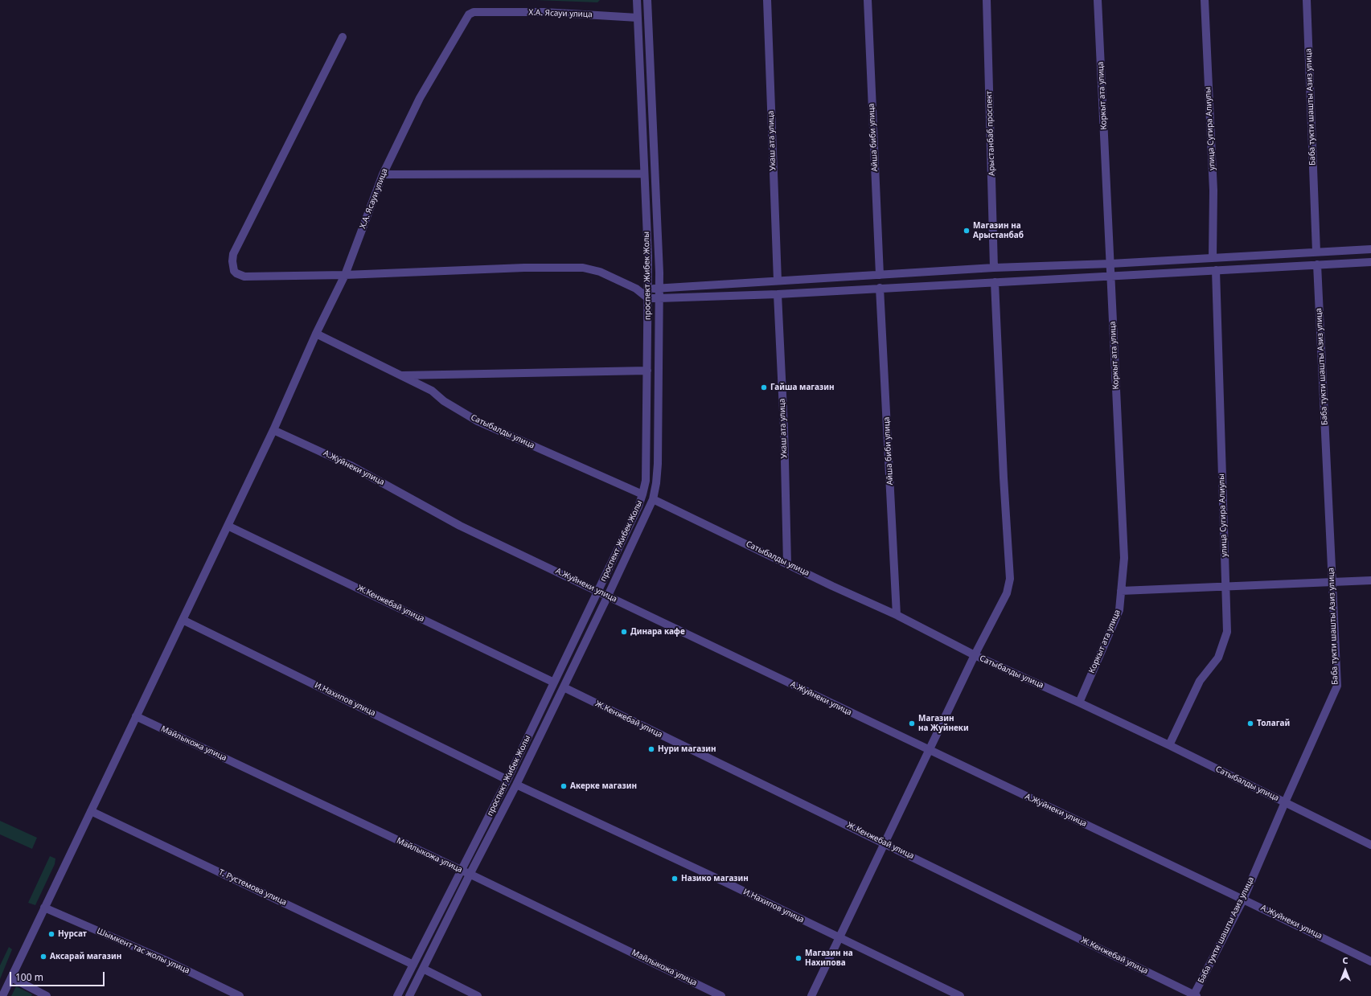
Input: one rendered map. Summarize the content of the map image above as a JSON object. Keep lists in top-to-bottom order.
{
  "streets": {
    "street": [
      "Х.А. Ясауи улица",
      "Коркыт ата улица",
      "Баба тукти шашты Азиз улица",
      "улица Сугира Алиулы",
      "Арыстанбаб проспект",
      "Айша биби улица",
      "Укаш ата улица",
      "проспект Жибек Жолы",
      "Сатыбалды улица",
      "А.Жуйнеки улица",
      "Ж.Кенжебай улица",
      "И.Нахипов улица",
      "Майлыкожа улица",
      "Т. Рустемова улица",
      "Шымкент тас жолы улица"
    ]
  },
  "crossings": [
    ["Х.А. Ясауи улица", "проспект Жибек Жолы"],
    ["Х.А. Ясауи улица", "Сатыбалды улица"],
    ["Х.А. Ясауи улица", "А.Жуйнеки улица"],
    ["Х.А. Ясауи улица", "Ж.Кенжебай улица"],
    ["Х.А. Ясауи улица", "И.Нахипов улица"],
    ["Х.А. Ясауи улица", "Майлыкожа улица"],
    ["Х.А. Ясауи улица", "Т. Рустемова улица"],
    ["Х.А. Ясауи улица", "Шымкент тас жолы улица"],
    ["Коркыт ата улица", "Сатыбалды улица"],
    ["Баба тукти шашты Азиз улица", "Сатыбалды улица"],
    ["Баба тукти шашты Азиз улица", "А.Жуйнеки улица"],
    ["Баба тукти шашты Азиз улица", "Ж.Кенжебай улица"],
    ["улица Сугира Алиулы", "Сатыбалды улица"],
    ["Айша биби улица", "Сатыбалды улица"],
    ["Укаш ата улица", "Сатыбалды улица"],
    ["проспект Жибек Жолы", "Сатыбалды улица"],
    ["проспект Жибек Жолы", "А.Жуйнеки улица"],
    ["проспект Жибек Жолы", "Ж.Кенжебай улица"],
    ["проспект Жибек Жолы", "И.Нахипов улица"],
    ["проспект Жибек Жолы", "Майлыкожа улица"],
    ["проспект Жибек Жолы", "Т. Рустемова улица"]
  ],
  "places": [
    "Магазин на Арыстанбаб",
    "Гайша магазин",
    "Динара кафе",
    "Магазин на Жуйнеки",
    "Толагай",
    "Нури магазин",
    "Акерке магазин",
    "Назико магазин",
    "Нурсат",
    "Аксарай магазин",
    "Магазин на Нахипова"
  ],
  "scale_bar": "100 m",
  "north": "top"
}
